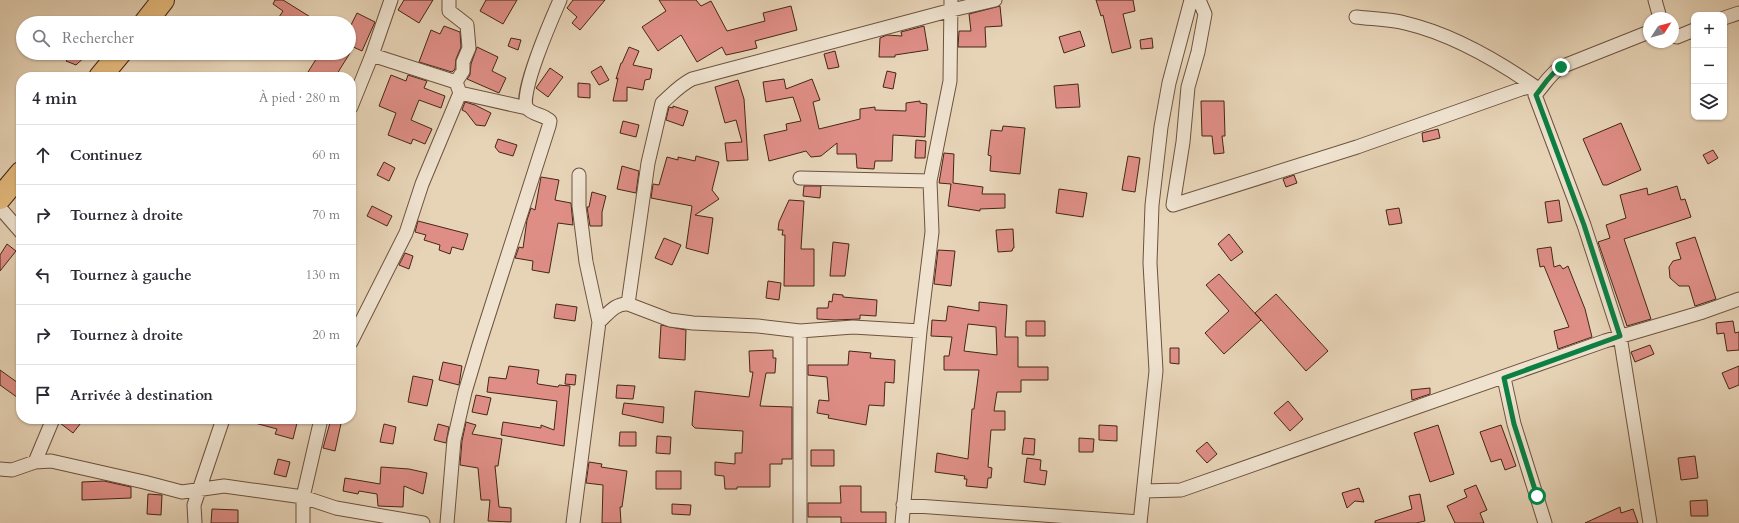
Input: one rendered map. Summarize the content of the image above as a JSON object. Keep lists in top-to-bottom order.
{
  "north": "top right",
  "page": {
    "map_buttons": ["+", "−"],
    "search": "Rechercher",
    "heading": ["4 min", "À pied · 280 m"],
    "list": [
      ["Continuez", "60 m"],
      ["Tournez à droite", "70 m"],
      ["Tournez à gauche", "130 m"],
      ["Tournez à droite", "20 m"],
      "Arrivée à destination"
    ]
  }
}
